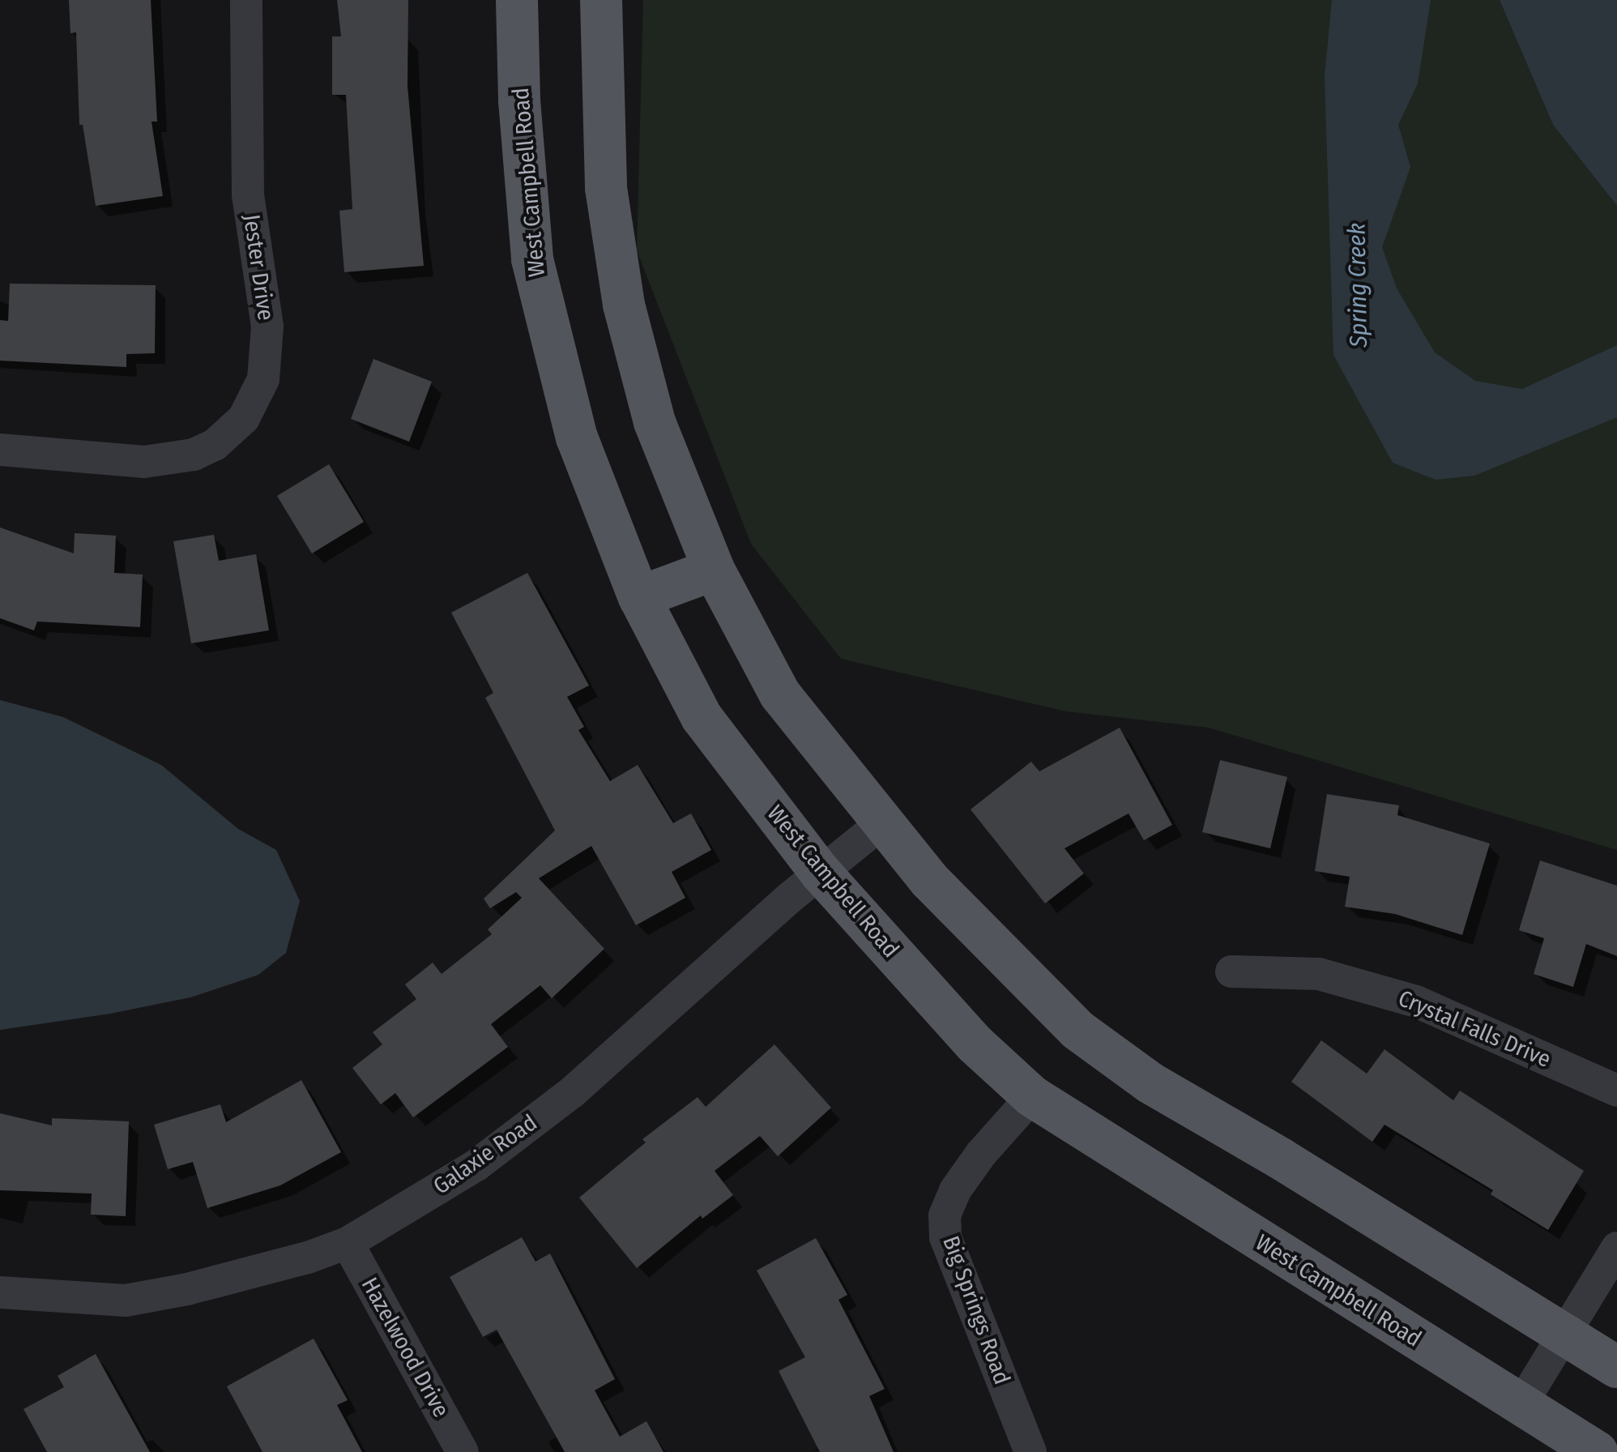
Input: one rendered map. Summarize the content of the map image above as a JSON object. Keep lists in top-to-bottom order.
{
  "streets": {
    "main road": ["West Campbell Road"],
    "street": [
      "Jester Drive",
      "Crystal Falls Drive",
      "Galaxie Road",
      "Big Springs Road",
      "Hazelwood Drive"
    ]
  },
  "crossings": [
    ["West Campbell Road", "Galaxie Road"],
    ["West Campbell Road", "Big Springs Road"],
    ["Galaxie Road", "Hazelwood Drive"]
  ],
  "water": ["Spring Creek"]
}
